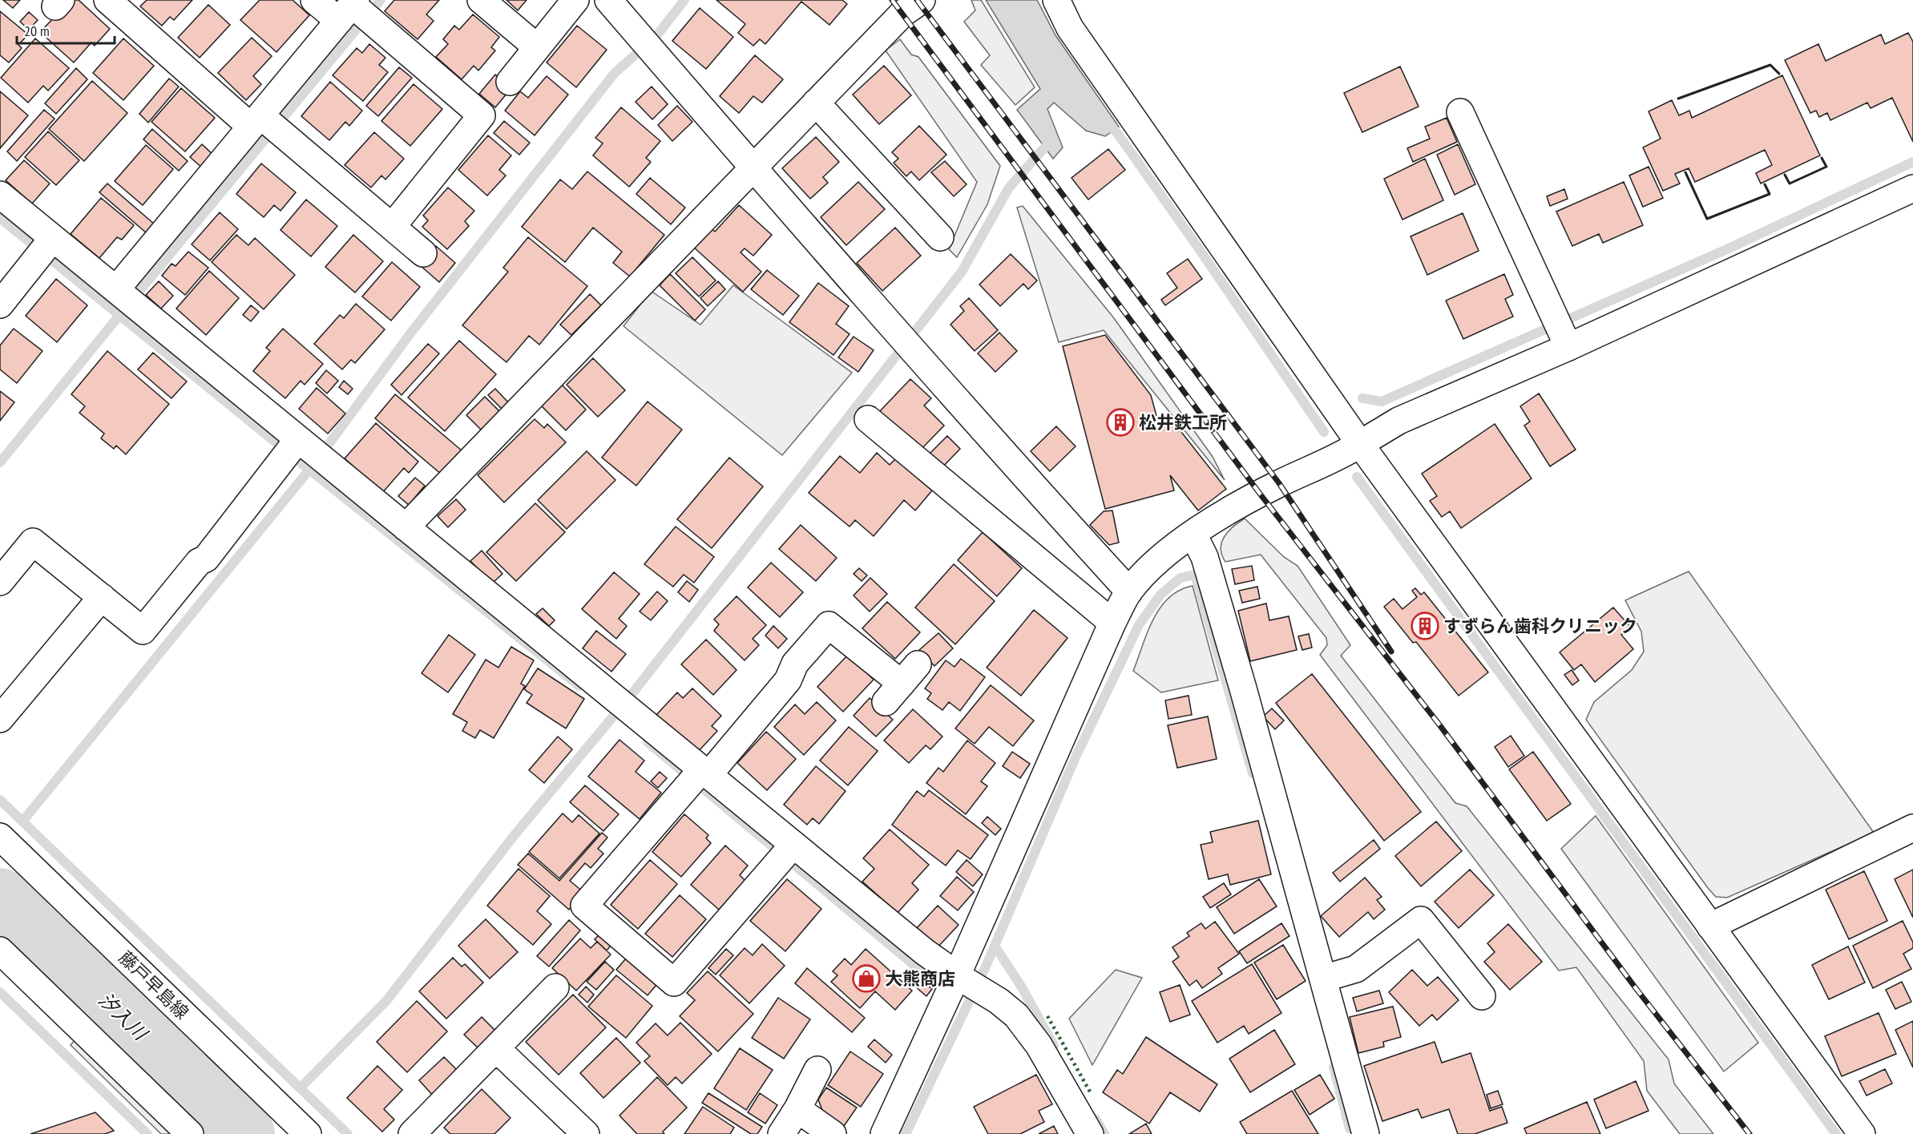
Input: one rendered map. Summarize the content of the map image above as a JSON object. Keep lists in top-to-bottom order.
{
  "streets": {
    "street": ["藤戸早島線"]
  },
  "water": ["汐入川"],
  "places": {
    "building": ["松井鉄工所", "すずらん歯科クリニック"],
    "shop": ["大熊商店"]
  },
  "scale_bar": "20 m"
}
